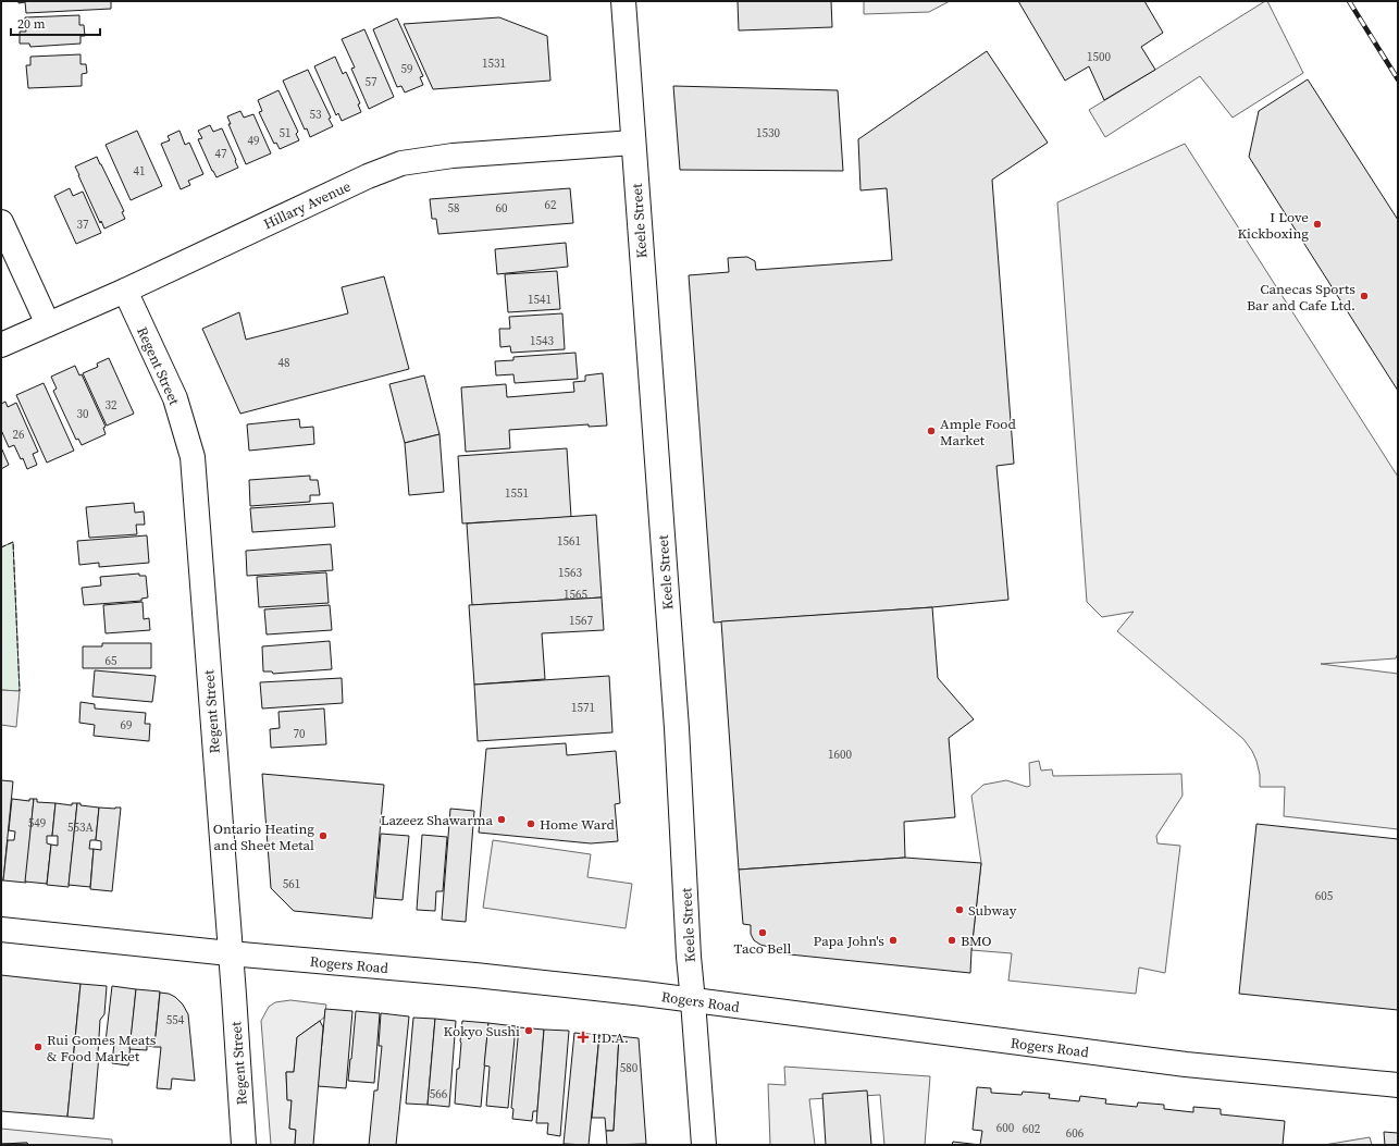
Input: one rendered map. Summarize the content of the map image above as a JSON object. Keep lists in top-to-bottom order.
{
  "streets": {
    "street": [
      "Hillary Avenue",
      "Keele Street",
      "Regent Street",
      "Rogers Road"
    ]
  },
  "crossings": [
    ["Hillary Avenue", "Keele Street"],
    ["Hillary Avenue", "Regent Street"],
    ["Keele Street", "Rogers Road"],
    ["Regent Street", "Rogers Road"]
  ],
  "places": {
    "other": [
      "I Love Kickboxing",
      "Canecas Sports Bar and Cafe Ltd.",
      "Ample Food Market",
      "Lazeez Shawarma",
      "Home Ward",
      "Ontario Heating and Sheet Metal",
      "Subway",
      "Taco Bell",
      "Papa John's",
      "BMO",
      "Kokyo Sushi",
      "Rui Gomes Meats & Food Market"
    ],
    "health": ["I.D.A."]
  },
  "house_numbers": [
    "1500",
    "1531",
    "59",
    "57",
    "53",
    "51",
    "1530",
    "49",
    "47",
    "41",
    "62",
    "58",
    "60",
    "37",
    "1541",
    "1543",
    "48",
    "32",
    "30",
    "26",
    "1551",
    "1561",
    "1563",
    "1565",
    "1567",
    "65",
    "1571",
    "69",
    "70",
    "1600",
    "549",
    "553A",
    "561",
    "605",
    "554",
    "580",
    "566",
    "600",
    "602",
    "606"
  ],
  "scale_bar": "20 m"
}
